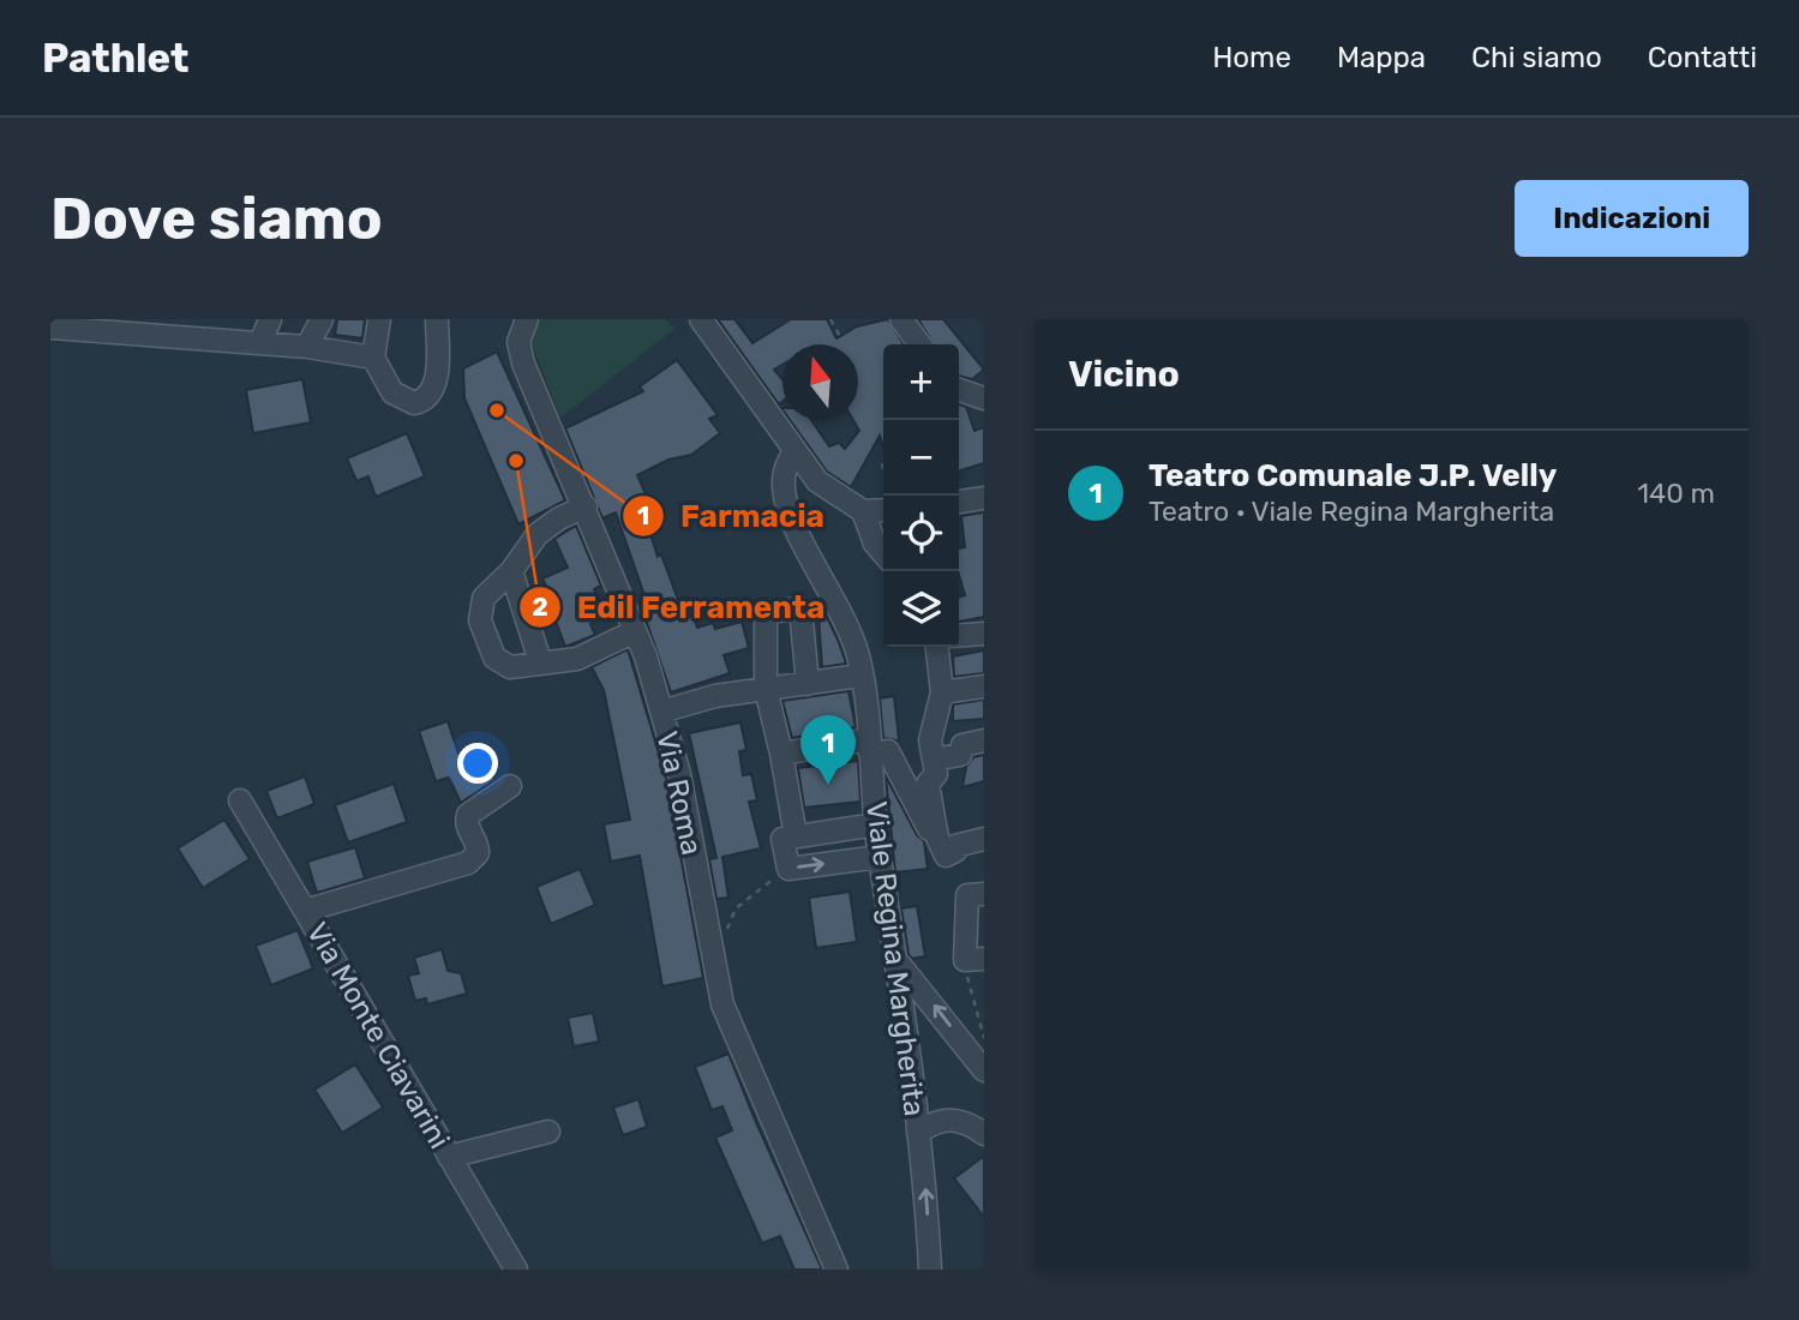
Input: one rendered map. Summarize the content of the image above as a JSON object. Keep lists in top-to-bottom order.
{
  "streets": {
    "street": ["Via Roma", "Viale Regina Margherita", "Via Monte Ciavarini"]
  },
  "places": ["Farmacia", "Edil Ferramenta"],
  "north": "top",
  "page": {
    "header": "Pathlet",
    "nav": [
      "Home",
      "Mappa",
      "Chi siamo",
      "Contatti"
    ],
    "buttons": "Indicazioni",
    "title": "Dove siamo",
    "heading": "Vicino",
    "map_buttons": ["+", "−"],
    "list": [
      {
        "mark": "1",
        "name": "Teatro Comunale J.P. Velly",
        "note": "Teatro · Viale Regina Margherita",
        "value": "140 m"
      }
    ],
    "pins": "1"
  }
}
